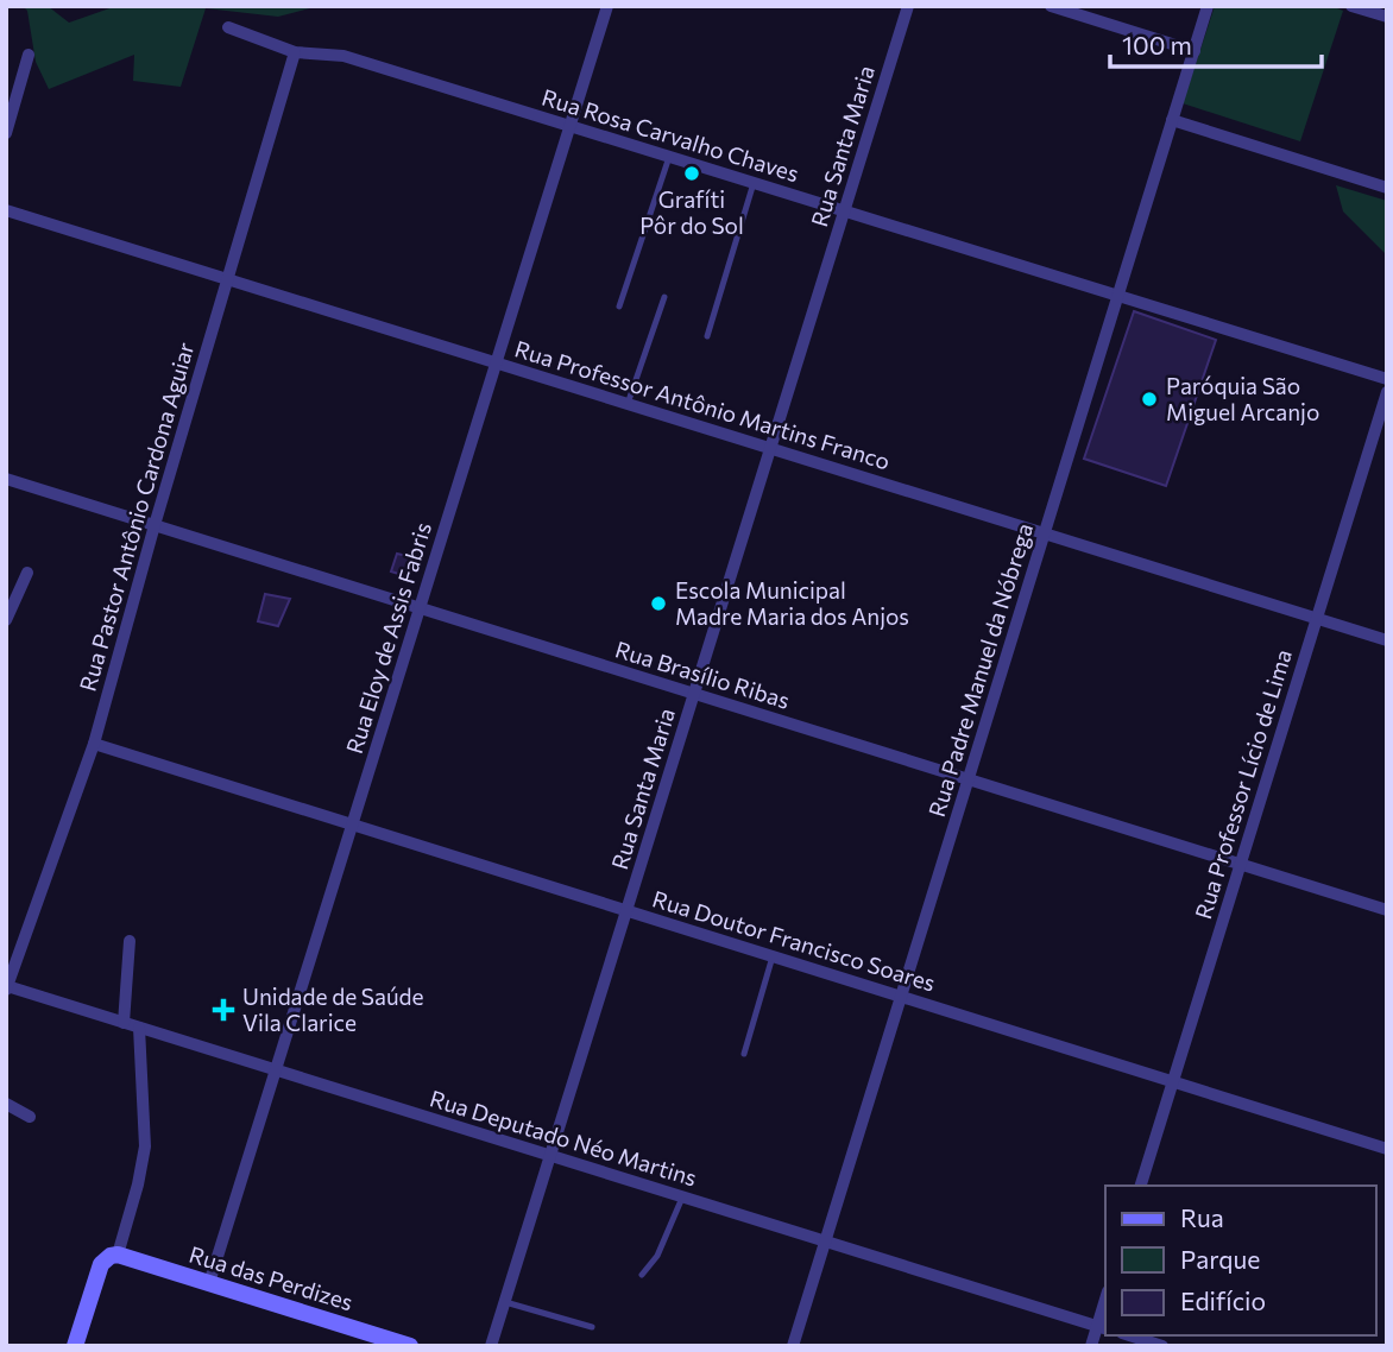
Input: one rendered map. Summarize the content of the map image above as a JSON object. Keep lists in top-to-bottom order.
{
  "streets": {
    "street": [
      "Rua Rosa Carvalho Chaves",
      "Rua Santa Maria",
      "Rua Professor Antônio Martins Franco",
      "Rua Pastor Antônio Cardona Aguiar",
      "Rua Eloy de Assis Fabris",
      "Rua Padre Manuel da Nóbrega",
      "Rua Brasílio Ribas",
      "Rua Professor Lício de Lima",
      "Rua Doutor Francisco Soares",
      "Rua Deputado Néo Martins",
      "Rua das Perdizes"
    ]
  },
  "crossings": [
    ["Rua Rosa Carvalho Chaves", "Rua Santa Maria"],
    ["Rua Rosa Carvalho Chaves", "Rua Pastor Antônio Cardona Aguiar"],
    ["Rua Rosa Carvalho Chaves", "Rua Eloy de Assis Fabris"],
    ["Rua Rosa Carvalho Chaves", "Rua Padre Manuel da Nóbrega"],
    ["Rua Santa Maria", "Rua Professor Antônio Martins Franco"],
    ["Rua Santa Maria", "Rua Brasílio Ribas"],
    ["Rua Santa Maria", "Rua Doutor Francisco Soares"],
    ["Rua Santa Maria", "Rua Deputado Néo Martins"],
    ["Rua Professor Antônio Martins Franco", "Rua Pastor Antônio Cardona Aguiar"],
    ["Rua Professor Antônio Martins Franco", "Rua Eloy de Assis Fabris"],
    ["Rua Professor Antônio Martins Franco", "Rua Padre Manuel da Nóbrega"],
    ["Rua Professor Antônio Martins Franco", "Rua Professor Lício de Lima"],
    ["Rua Pastor Antônio Cardona Aguiar", "Rua Brasílio Ribas"],
    ["Rua Pastor Antônio Cardona Aguiar", "Rua Doutor Francisco Soares"],
    ["Rua Pastor Antônio Cardona Aguiar", "Rua Deputado Néo Martins"],
    ["Rua Eloy de Assis Fabris", "Rua Brasílio Ribas"],
    ["Rua Eloy de Assis Fabris", "Rua Doutor Francisco Soares"],
    ["Rua Eloy de Assis Fabris", "Rua Deputado Néo Martins"],
    ["Rua Eloy de Assis Fabris", "Rua das Perdizes"],
    ["Rua Padre Manuel da Nóbrega", "Rua Brasílio Ribas"],
    ["Rua Padre Manuel da Nóbrega", "Rua Doutor Francisco Soares"],
    ["Rua Padre Manuel da Nóbrega", "Rua Deputado Néo Martins"],
    ["Rua Brasílio Ribas", "Rua Professor Lício de Lima"],
    ["Rua Professor Lício de Lima", "Rua Doutor Francisco Soares"]
  ],
  "places": {
    "other": ["Grafíti Pôr do Sol", "Paróquia São Miguel Arcanjo", "Escola Municipal Madre Maria dos Anjos"],
    "health": ["Unidade de Saúde Vila Clarice"]
  },
  "legend": ["Rua", "Parque", "Edifício"],
  "scale_bar": "100 m"
}
